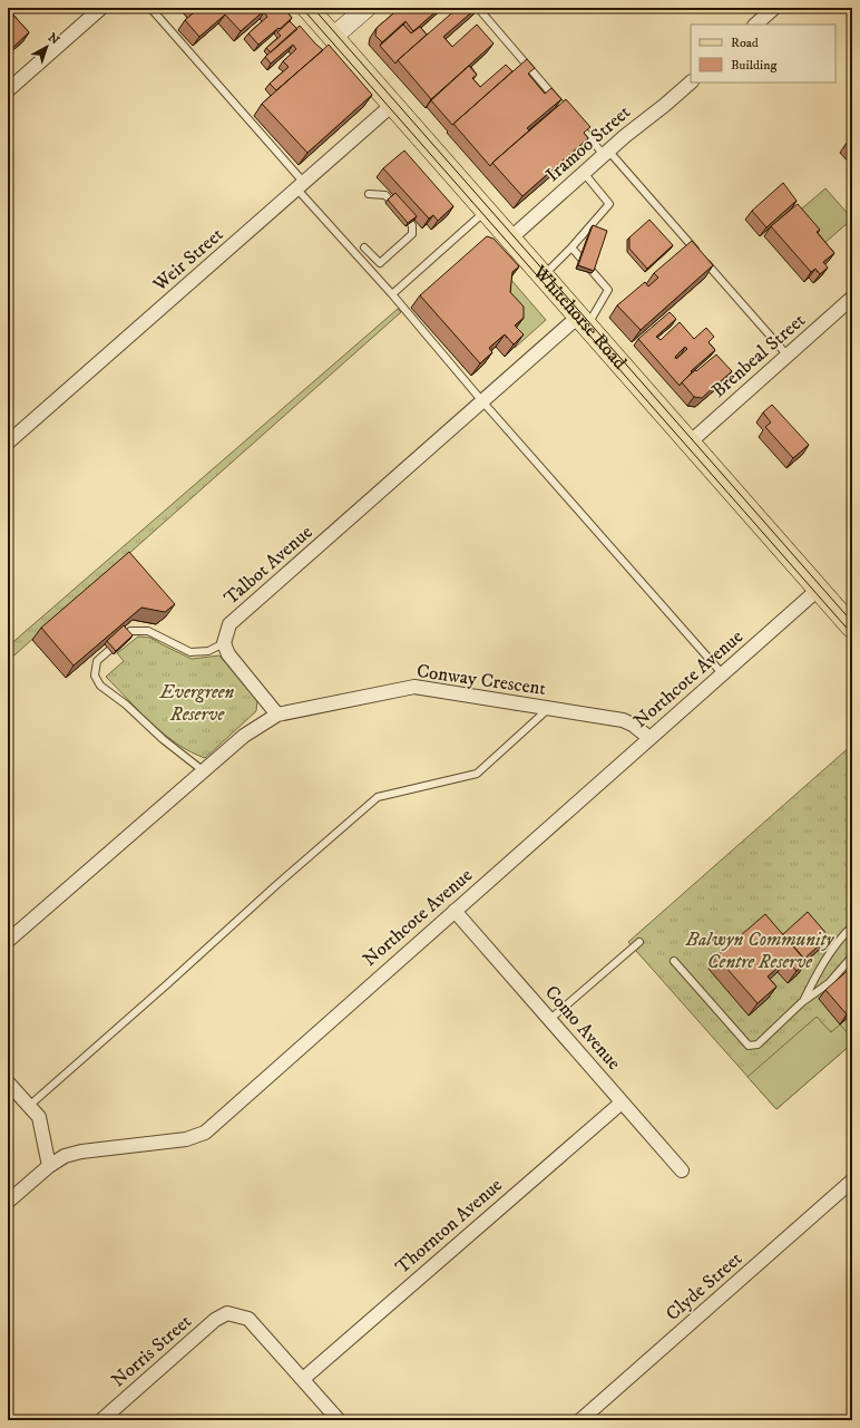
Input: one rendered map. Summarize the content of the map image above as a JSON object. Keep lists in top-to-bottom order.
{
  "streets": {
    "main road": ["Whitehorse Road"],
    "street": [
      "Iramoo Street",
      "Weir Street",
      "Brenbeal Street",
      "Talbot Avenue",
      "Northcote Avenue",
      "Conway Crescent",
      "Como Avenue",
      "Thornton Avenue",
      "Clyde Street",
      "Norris Street"
    ]
  },
  "crossings": [
    ["Iramoo Street", "Whitehorse Road"],
    ["Weir Street", "Whitehorse Road"],
    ["Whitehorse Road", "Brenbeal Street"],
    ["Whitehorse Road", "Talbot Avenue"],
    ["Whitehorse Road", "Northcote Avenue"],
    ["Northcote Avenue", "Conway Crescent"],
    ["Northcote Avenue", "Como Avenue"],
    ["Como Avenue", "Thornton Avenue"],
    ["Thornton Avenue", "Norris Street"]
  ],
  "parks": ["Evergreen Reserve", "Balwyn Community Centre Reserve"],
  "legend": ["Road", "Building"],
  "north": "top right"
}
